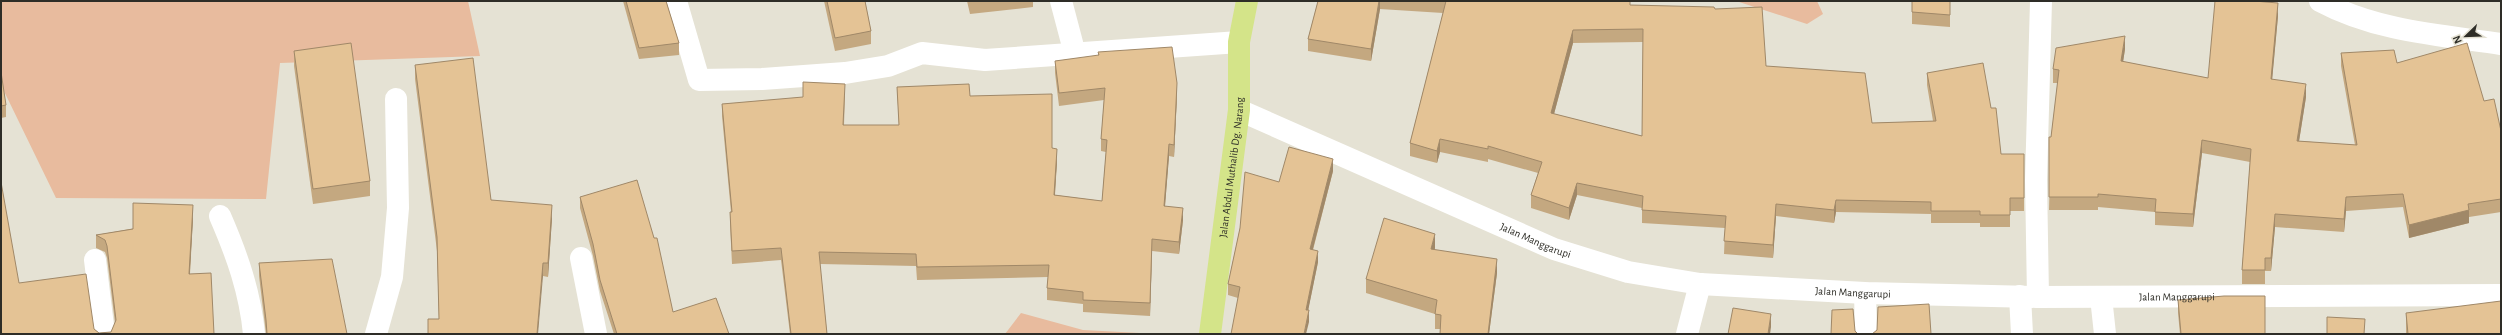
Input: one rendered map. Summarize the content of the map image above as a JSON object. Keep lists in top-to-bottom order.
{
  "streets": {
    "main road": ["Jalan Abdul Muthalib Dg. Narang"],
    "street": ["Jalan Manggarupi"]
  },
  "crossings": [
    ["Jalan Abdul Muthalib Dg. Narang", "Jalan Manggarupi"]
  ],
  "north": "bottom left"
}
